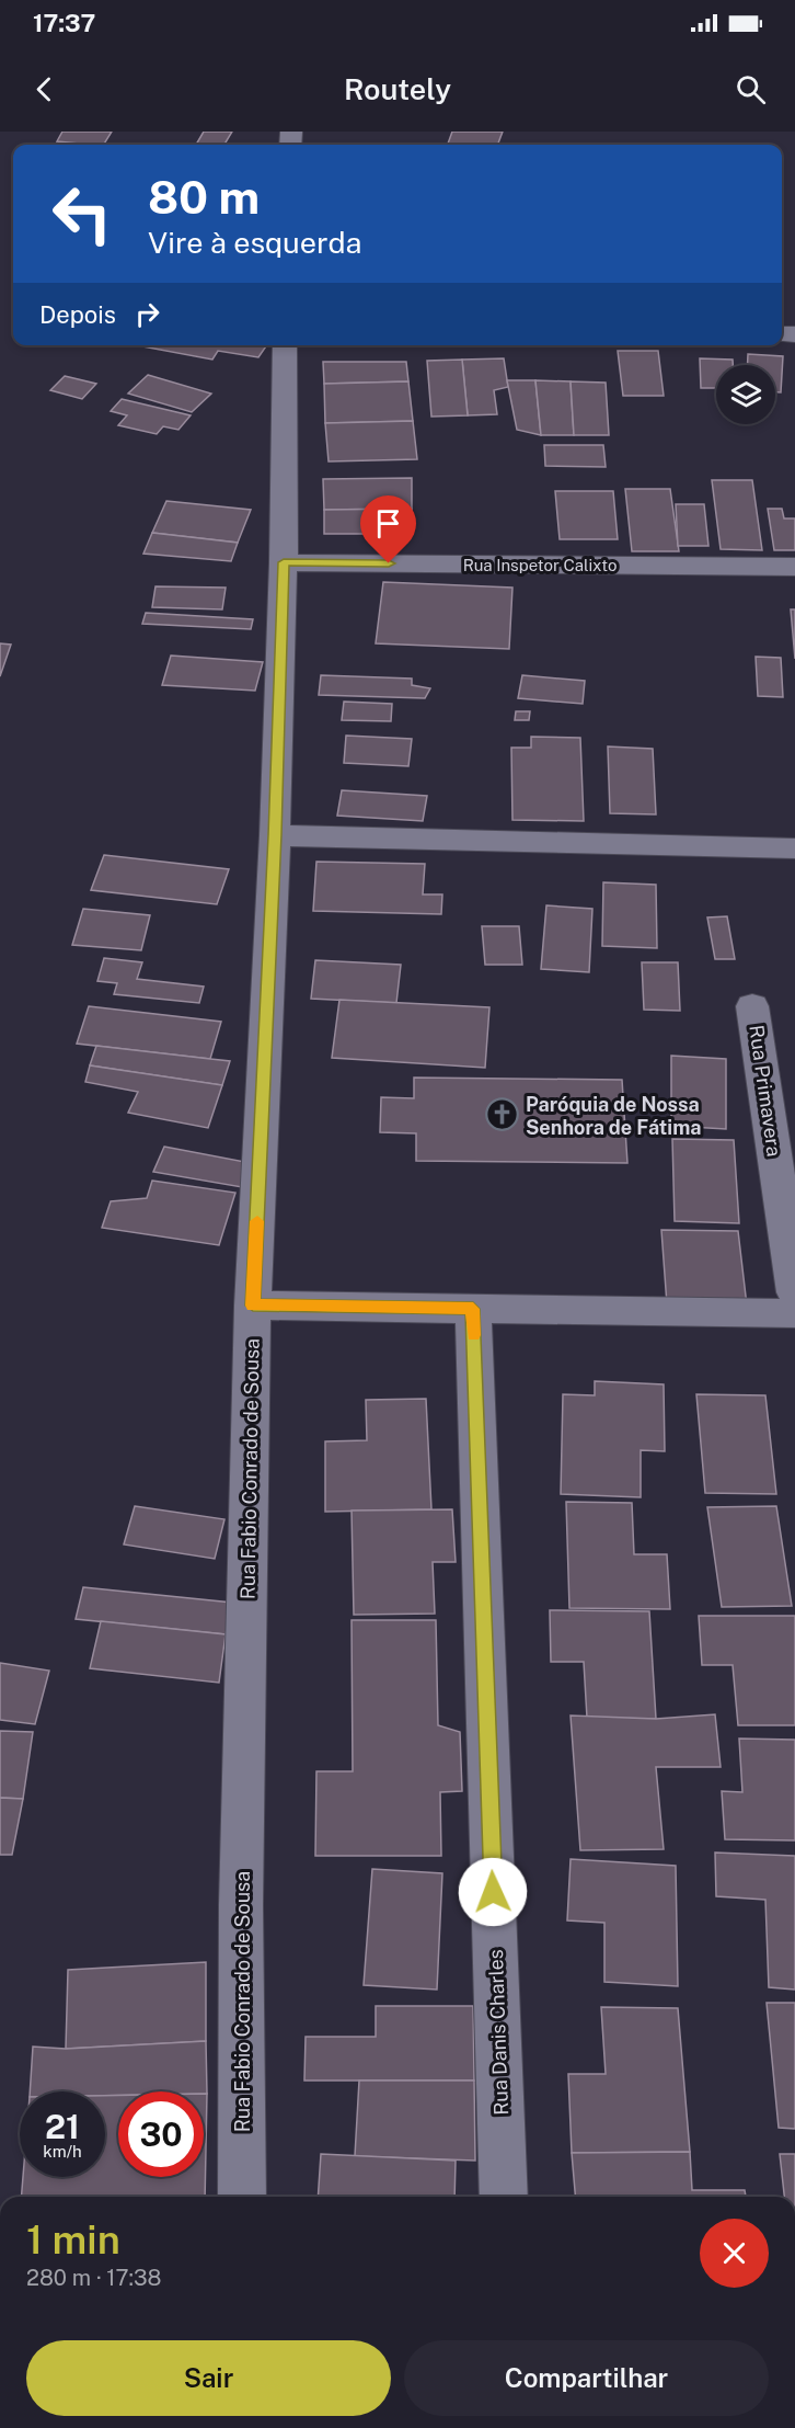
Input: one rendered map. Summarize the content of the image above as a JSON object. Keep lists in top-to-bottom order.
{
  "streets": {
    "street": [
      "Rua Inspetor Calixto",
      "Rua Primavera",
      "Rua Fabio Conrado de Sousa",
      "Rua Danis Charles"
    ]
  },
  "crossings": [
    ["Rua Inspetor Calixto", "Rua Fabio Conrado de Sousa"]
  ],
  "places": {
    "church": ["Paróquia de Nossa Senhora de Fátima"]
  },
  "page": {
    "status": "17:37",
    "header": "Routely",
    "turn": ["80 m", "Vire à esquerda"],
    "then": "Depois",
    "speed": "21 km/h",
    "limit": "30",
    "heading": ["1 min", "280 m · 17:38"],
    "buttons": ["Sair", "Compartilhar"]
  }
}
